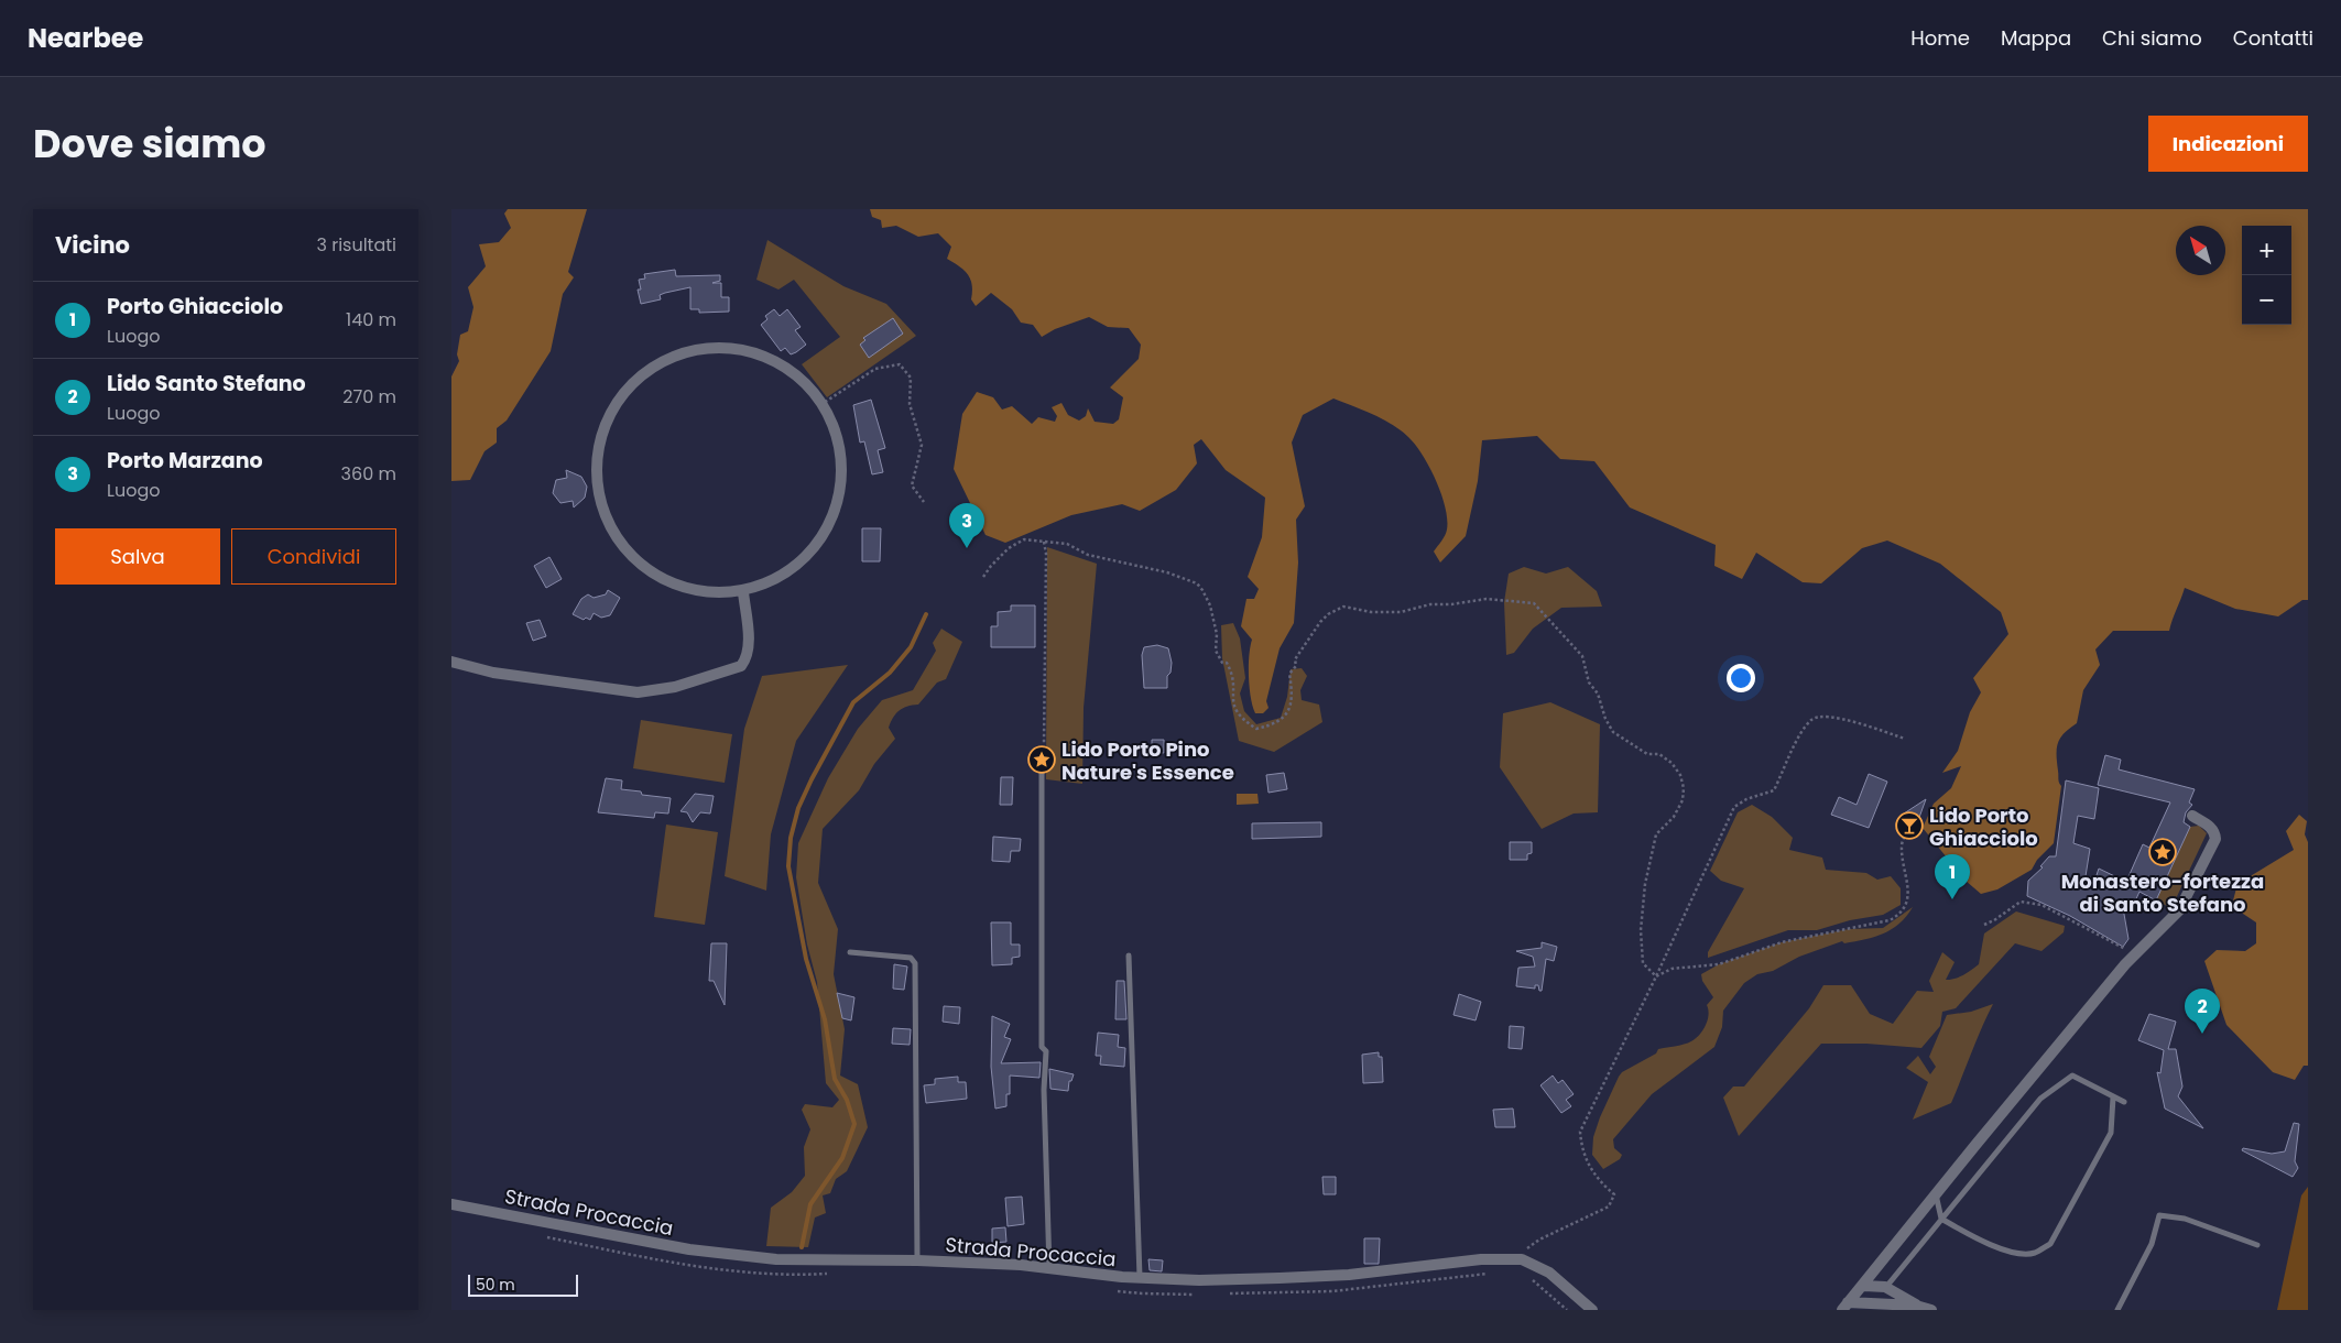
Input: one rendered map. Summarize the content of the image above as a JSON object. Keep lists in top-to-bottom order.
{
  "streets": {
    "street": ["Strada Procaccia"]
  },
  "places": {
    "place": ["Lido Porto Pino Nature's Essence", "Monastero-fortezza di Santo Stefano"],
    "bar": ["Lido Porto Ghiacciolo"]
  },
  "scale_bar": "50 m",
  "north": "top left",
  "page": {
    "header": "Nearbee",
    "nav": [
      "Home",
      "Mappa",
      "Chi siamo",
      "Contatti"
    ],
    "title": "Dove siamo",
    "buttons": [
      "Indicazioni",
      ["Salva", "Condividi"]
    ],
    "heading": ["Vicino", "3 risultati"],
    "map_buttons": ["+", "−"],
    "list": [
      {
        "mark": "1",
        "name": "Porto Ghiacciolo",
        "note": "Luogo",
        "value": "140 m"
      },
      {
        "mark": "2",
        "name": "Lido Santo Stefano",
        "note": "Luogo",
        "value": "270 m"
      },
      {
        "mark": "3",
        "name": "Porto Marzano",
        "note": "Luogo",
        "value": "360 m"
      }
    ],
    "pins": ["3", "1", "2"],
    "scale": "50 m"
  }
}
